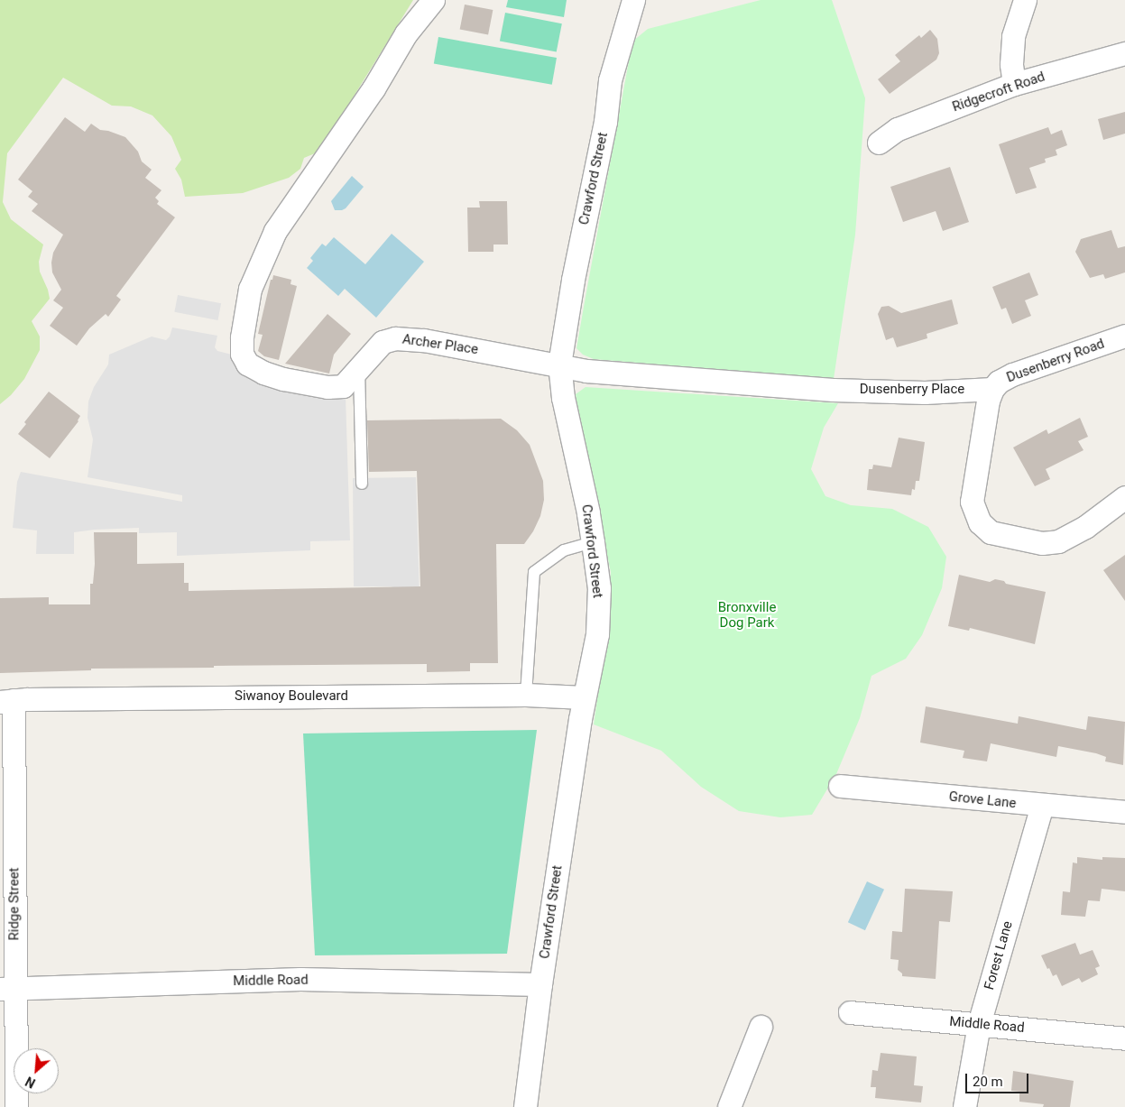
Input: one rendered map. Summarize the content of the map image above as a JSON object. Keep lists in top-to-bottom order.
{
  "streets": {
    "street": [
      "Ridgecroft Road",
      "Crawford Street",
      "Archer Place",
      "Dusenberry Road",
      "Dusenberry Place",
      "Siwanoy Boulevard",
      "Grove Lane",
      "Ridge Street",
      "Forest Lane",
      "Middle Road"
    ]
  },
  "crossings": [
    ["Crawford Street", "Archer Place"],
    ["Crawford Street", "Siwanoy Boulevard"],
    ["Crawford Street", "Middle Road"],
    ["Archer Place", "Dusenberry Place"],
    ["Dusenberry Road", "Dusenberry Place"],
    ["Siwanoy Boulevard", "Ridge Street"],
    ["Grove Lane", "Forest Lane"],
    ["Ridge Street", "Middle Road"],
    ["Forest Lane", "Middle Road"]
  ],
  "parks": ["Bronxville Dog Park"],
  "scale_bar": "20 m",
  "north": "bottom left"
}
